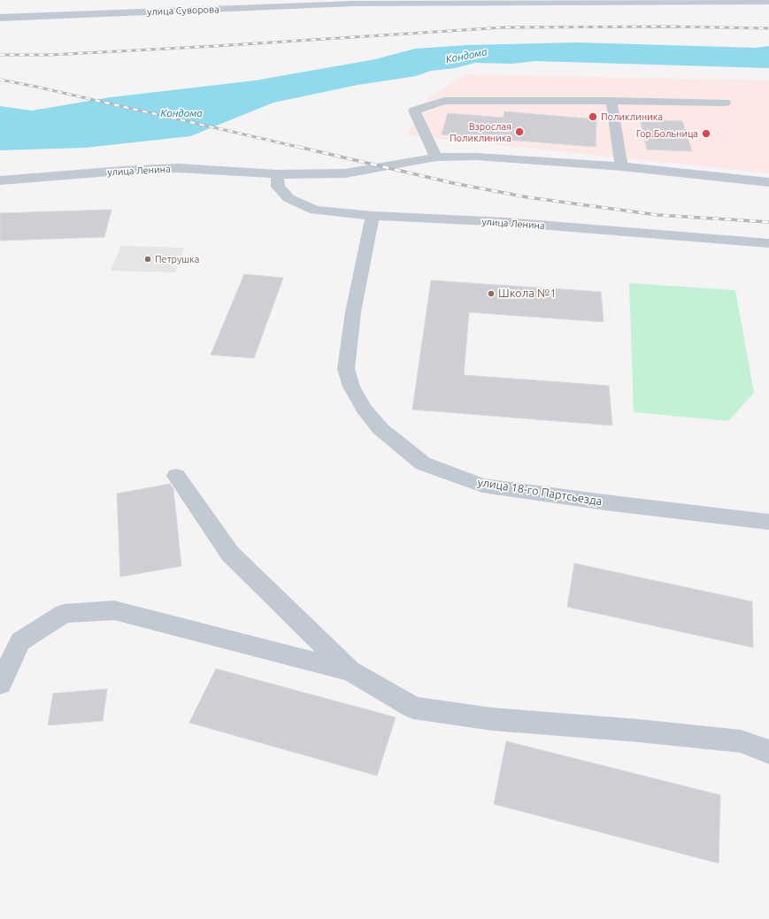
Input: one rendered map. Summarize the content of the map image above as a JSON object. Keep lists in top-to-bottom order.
{
  "streets": {
    "street": ["улица Суворова", "улица Ленина", "улица 18-го Партсьезда"]
  },
  "crossings": [
    ["улица Ленина", "улица 18-го Партсьезда"]
  ],
  "water": ["Кондома"],
  "places": [
    "Поликлиника",
    "Взрослая Поликлиника",
    "Гор.Больница",
    "Петрушка",
    "Школа №1"
  ]
}
